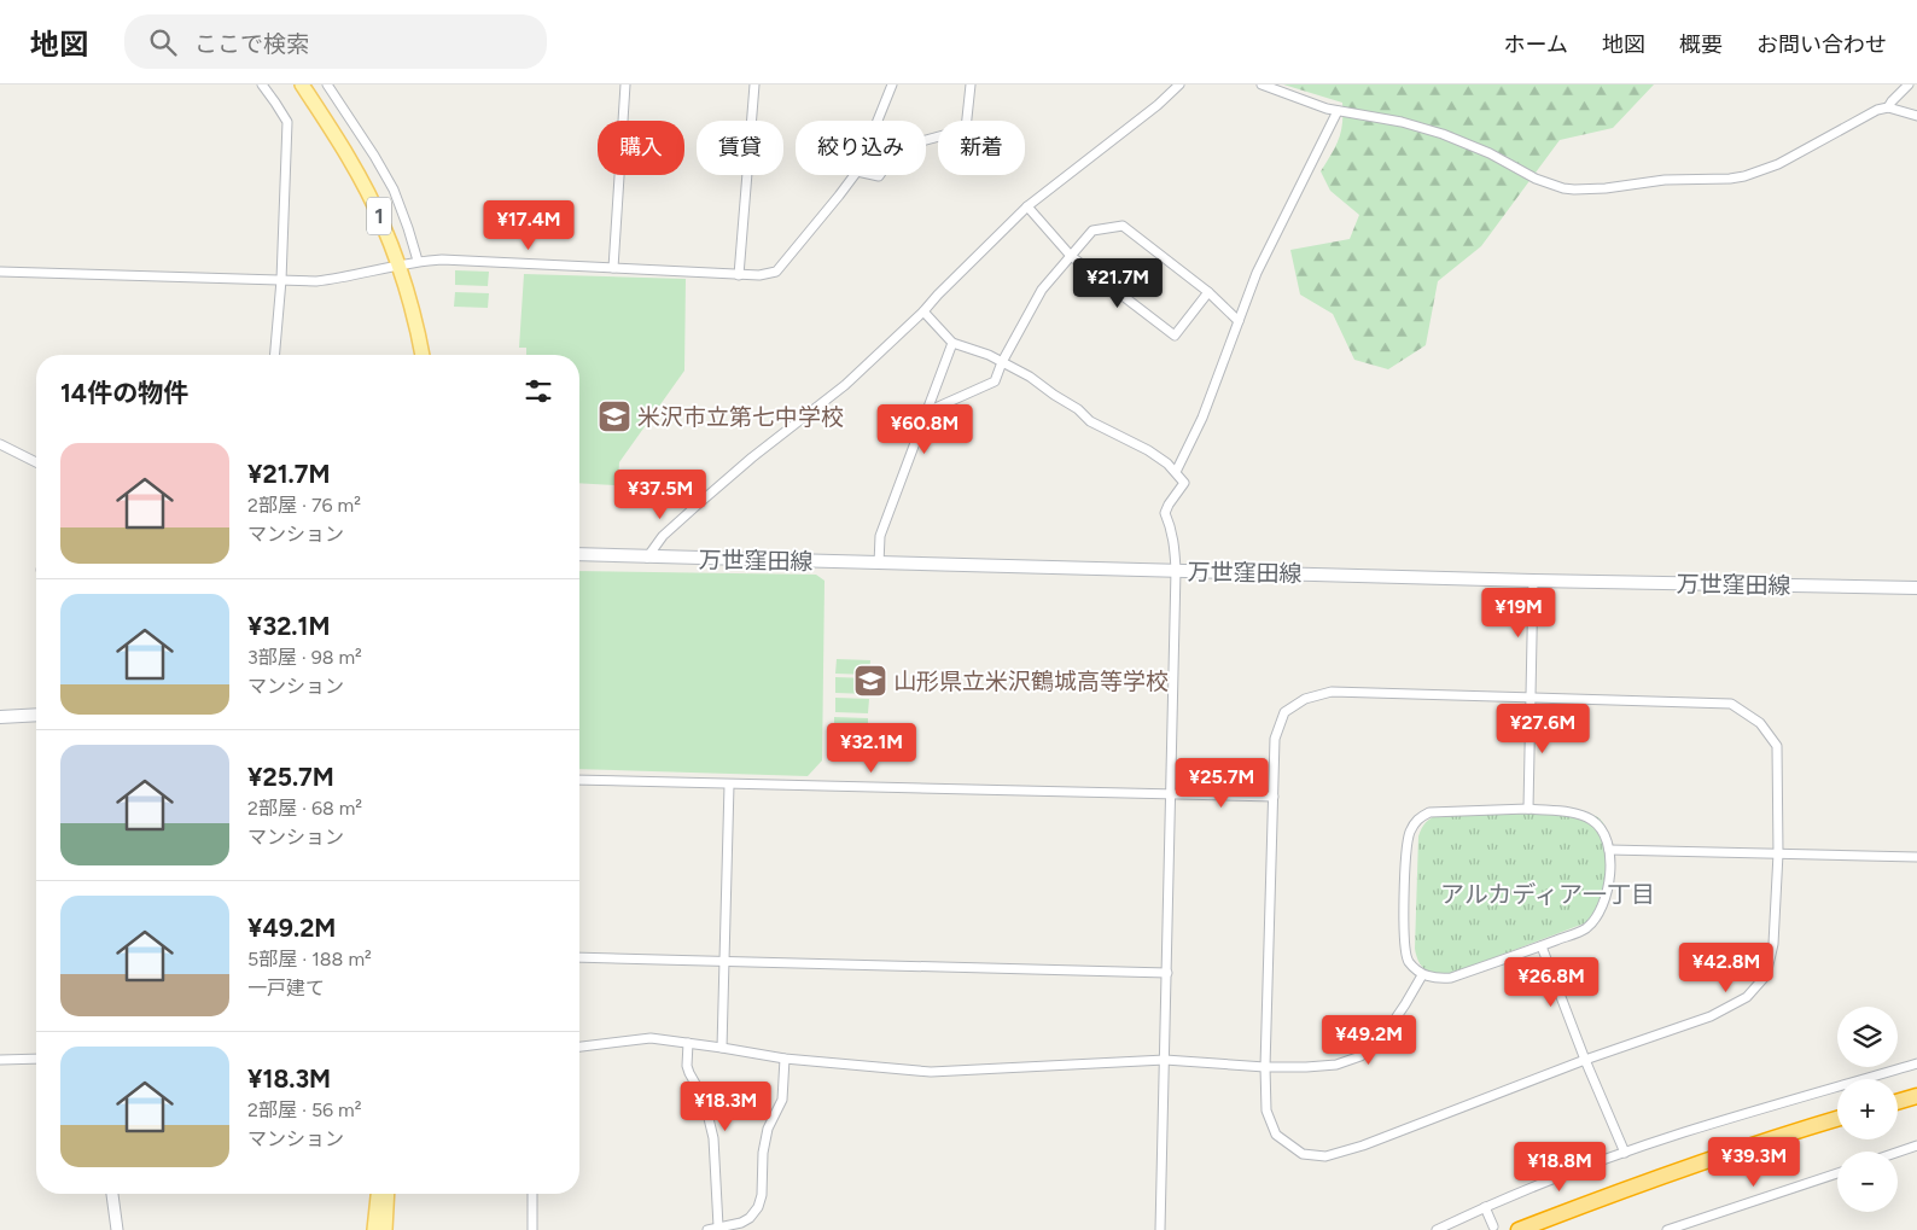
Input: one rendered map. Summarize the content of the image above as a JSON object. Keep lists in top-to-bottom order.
{
  "streets": {
    "main road": ["1", "万世窪田線"]
  },
  "districts": ["アルカディア一丁目"],
  "places": {
    "school or university": ["米沢市立第七中学校", "山形県立米沢鶴城高等学校"]
  },
  "page": {
    "header": "地図",
    "search": "ここで検索",
    "nav": [
      "ホーム",
      "地図",
      "概要",
      "お問い合わせ"
    ],
    "chip": [
      "購入",
      "賃貸",
      "絞り込み",
      "新着"
    ],
    "price": [
      "¥17.4M",
      "¥21.7M",
      "¥60.8M",
      "¥37.5M",
      "¥19M",
      "¥27.6M",
      "¥32.1M",
      "¥25.7M",
      "¥42.8M",
      "¥26.8M",
      "¥49.2M",
      "¥18.3M",
      "¥39.3M",
      "¥18.8M"
    ],
    "heading": "14件の物件",
    "list": [
      {
        "name": "¥21.7M",
        "note": "2部屋 · 76 m² · マンション"
      },
      {
        "name": "¥32.1M",
        "note": "3部屋 · 98 m² · マンション"
      },
      {
        "name": "¥25.7M",
        "note": "2部屋 · 68 m² · マンション"
      },
      {
        "name": "¥49.2M",
        "note": "5部屋 · 188 m² · 一戸建て"
      },
      {
        "name": "¥18.3M",
        "note": "2部屋 · 56 m² · マンション"
      }
    ],
    "map_buttons": ["+", "−"]
  }
}
